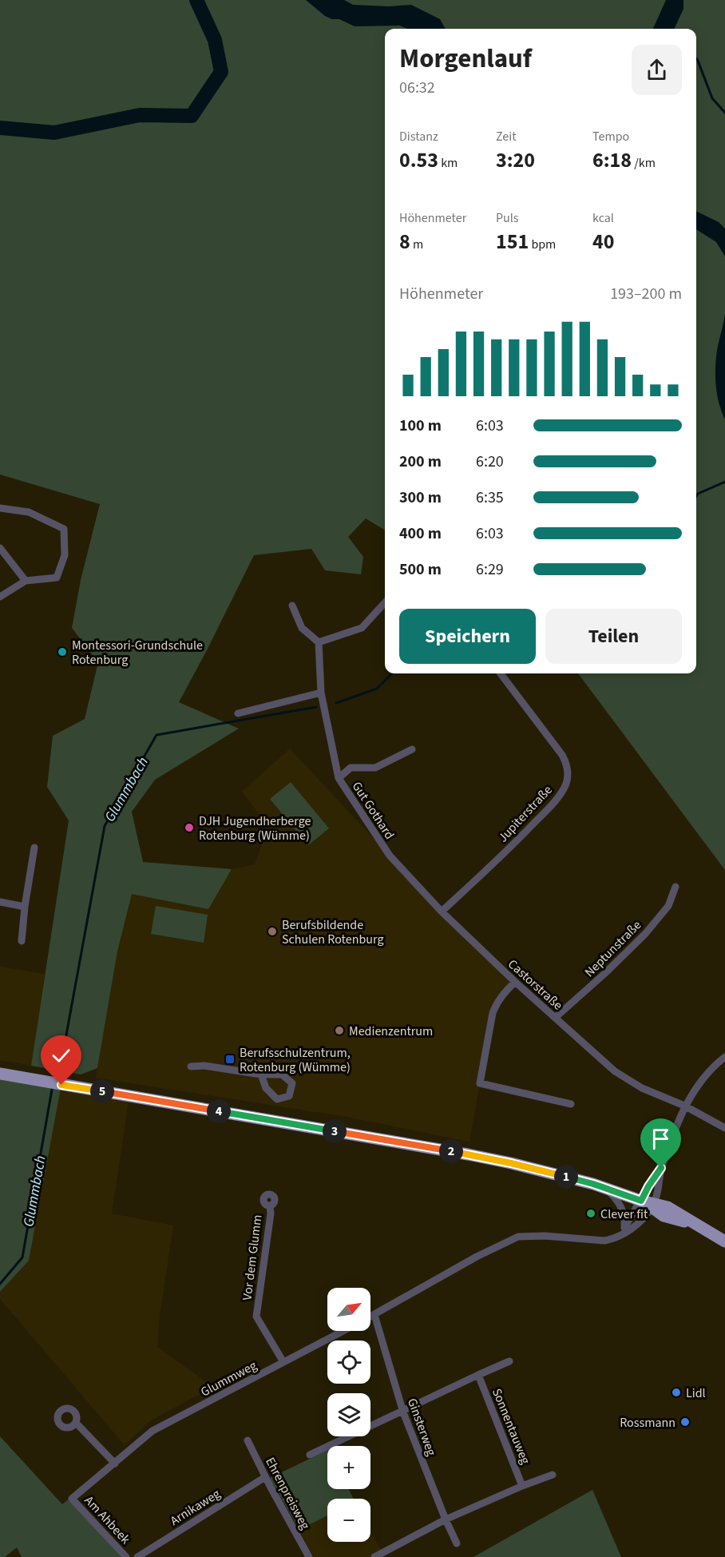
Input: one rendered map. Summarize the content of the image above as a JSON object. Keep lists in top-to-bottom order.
{
  "streets": {
    "street": [
      "Gut Gothard",
      "Jupiterstraße",
      "Neptunstraße",
      "Castorstraße",
      "Vor dem Glumm",
      "Glummweg",
      "Sonnentauweg",
      "Ginsterweg",
      "Ehrenpreisweg",
      "Arnikaweg",
      "Am Ahbeek"
    ]
  },
  "crossings": [
    ["Gut Gothard", "Castorstraße"],
    ["Jupiterstraße", "Castorstraße"],
    ["Neptunstraße", "Castorstraße"],
    ["Vor dem Glumm", "Glummweg"],
    ["Glummweg", "Ginsterweg"],
    ["Glummweg", "Am Ahbeek"],
    ["Sonnentauweg", "Ginsterweg"],
    ["Ehrenpreisweg", "Arnikaweg"]
  ],
  "water": ["Glummbach"],
  "places": {
    "other": [
      "Montessori-Grundschule Rotenburg",
      "DJH Jugendherberge Rotenburg (Wümme)",
      "Berufsbildende Schulen Rotenburg",
      "Medienzentrum",
      "Clever fit",
      "Lidl",
      "Rossmann"
    ],
    "transit": ["Berufsschulzentrum, Rotenburg (Wümme)"]
  },
  "north": "top right",
  "page": {
    "heading": ["Morgenlauf", "06:32"],
    "stats": [
      ["Distanz", "0.53 km"],
      ["Zeit", "3:20"],
      ["Tempo", "6:18 /km"],
      ["Höhenmeter", "8 m"],
      ["Puls", "151 bpm"],
      ["kcal", "40"]
    ],
    "chart": ["Höhenmeter", "193–200 m"],
    "list": [
      {
        "name": "100 m",
        "note": "6:03"
      },
      {
        "name": "200 m",
        "note": "6:20"
      },
      {
        "name": "300 m",
        "note": "6:35"
      },
      {
        "name": "400 m",
        "note": "6:03"
      },
      {
        "name": "500 m",
        "note": "6:29"
      }
    ],
    "buttons": ["Speichern", "Teilen"],
    "pins": [
      "5",
      "4",
      "3",
      "2",
      "1"
    ],
    "map_buttons": ["+", "−"]
  }
}
